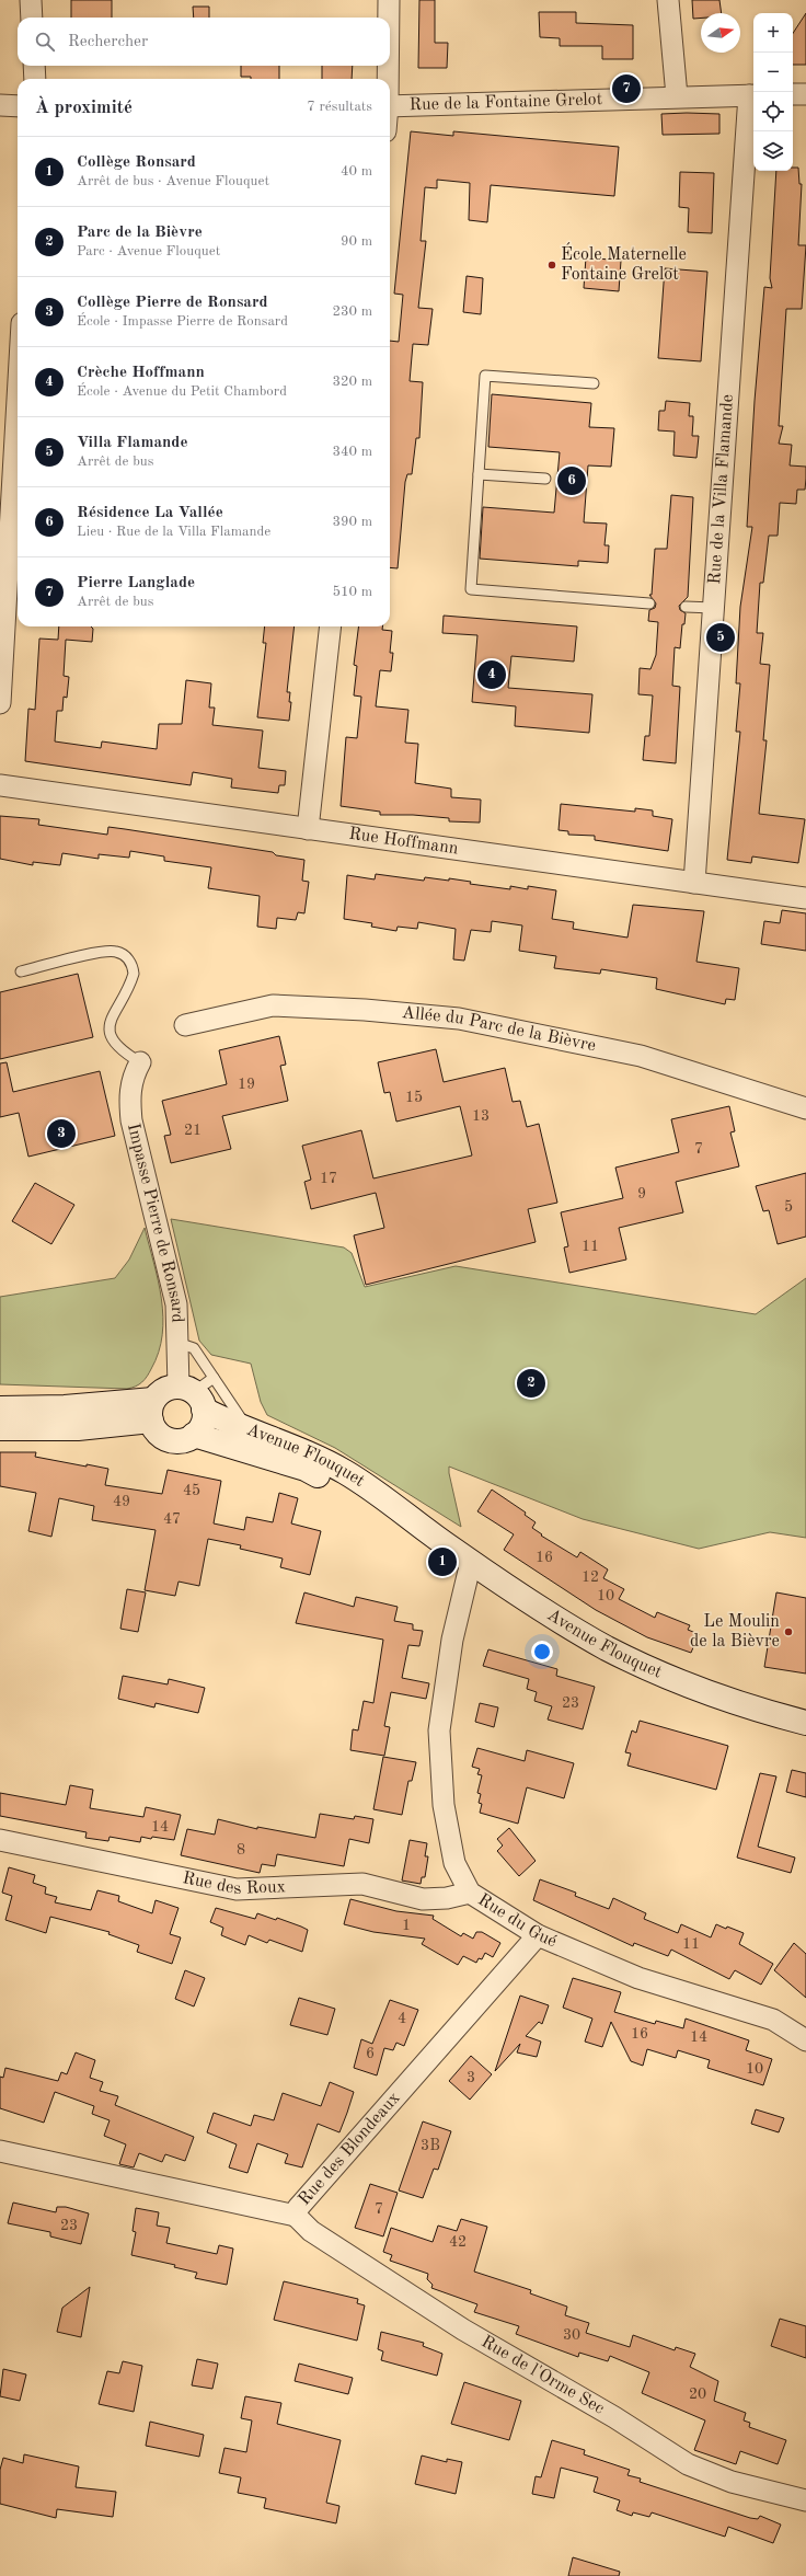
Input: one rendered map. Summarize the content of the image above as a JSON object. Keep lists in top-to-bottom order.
{
  "streets": {
    "main road": ["Avenue Flouquet"],
    "street": [
      "Rue de la Fontaine Grelot",
      "Rue de la Villa Flamande",
      "Rue Hoffmann",
      "Allée du Parc de la Bièvre",
      "Impasse Pierre de Ronsard",
      "Rue des Roux",
      "Rue du Gué",
      "Rue des Blondeaux",
      "Rue de l'Orme Sec"
    ]
  },
  "crossings": [
    ["Rue de la Fontaine Grelot", "Rue de la Villa Flamande"],
    ["Rue de la Villa Flamande", "Rue Hoffmann"],
    ["Impasse Pierre de Ronsard", "Avenue Flouquet"],
    ["Avenue Flouquet", "Rue du Gué"],
    ["Rue des Roux", "Rue du Gué"],
    ["Rue du Gué", "Rue des Blondeaux"],
    ["Rue des Blondeaux", "Rue de l'Orme Sec"]
  ],
  "places": ["École Maternelle Fontaine Grelot", "Le Moulin de la Bièvre"],
  "house_numbers": [
    "19",
    "15",
    "13",
    "21",
    "7",
    "17",
    "9",
    "5",
    "11",
    "45",
    "49",
    "47",
    "16",
    "12",
    "10",
    "23",
    "14",
    "8",
    "1",
    "11",
    "4",
    "16",
    "14",
    "6",
    "10",
    "3",
    "3B",
    "7",
    "23",
    "42",
    "30",
    "20"
  ],
  "north": "right",
  "page": {
    "map_buttons": ["+", "−"],
    "search": "Rechercher",
    "pins": [
      "7",
      "6",
      "5",
      "4",
      "3",
      "2",
      "1"
    ],
    "heading": ["À proximité", "7 résultats"],
    "list": [
      {
        "mark": "1",
        "name": "Collège Ronsard",
        "note": "Arrêt de bus · Avenue Flouquet",
        "value": "40 m"
      },
      {
        "mark": "2",
        "name": "Parc de la Bièvre",
        "note": "Parc · Avenue Flouquet",
        "value": "90 m"
      },
      {
        "mark": "3",
        "name": "Collège Pierre de Ronsard",
        "note": "École · Impasse Pierre de Ronsard",
        "value": "230 m"
      },
      {
        "mark": "4",
        "name": "Crèche Hoffmann",
        "note": "École · Avenue du Petit Chambord",
        "value": "320 m"
      },
      {
        "mark": "5",
        "name": "Villa Flamande",
        "note": "Arrêt de bus",
        "value": "340 m"
      },
      {
        "mark": "6",
        "name": "Résidence La Vallée",
        "note": "Lieu · Rue de la Villa Flamande",
        "value": "390 m"
      },
      {
        "mark": "7",
        "name": "Pierre Langlade",
        "note": "Arrêt de bus",
        "value": "510 m"
      }
    ]
  }
}
